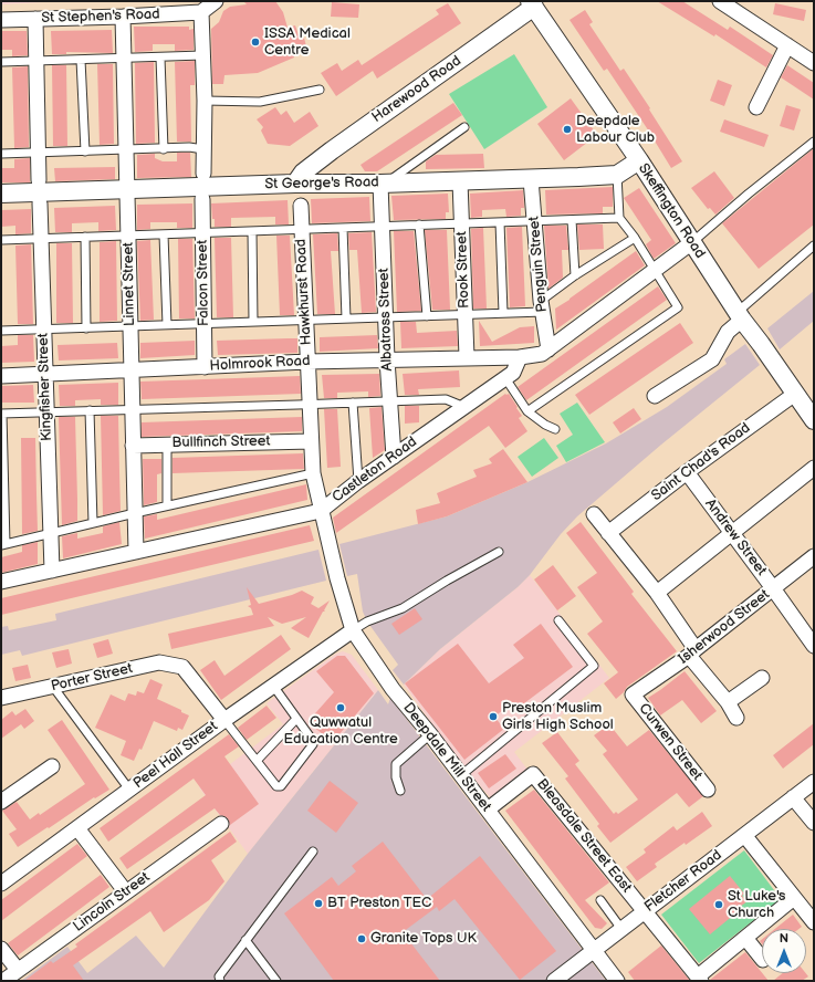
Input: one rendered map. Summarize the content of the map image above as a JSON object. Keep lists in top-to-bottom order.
{
  "streets": {
    "street": [
      "St Stephen's Road",
      "Harewood Road",
      "St George's Road",
      "Skeffington Road",
      "Penguin Street",
      "Rook Street",
      "Falcon Street",
      "Linnet Street",
      "Hawkhurst Road",
      "Albatross Street",
      "Holmrook Road",
      "Kingfisher Street",
      "Bullfinch Street",
      "Saint Chad's Road",
      "Castleton Road",
      "Andrew Street",
      "Isherwood Street",
      "Porter Street",
      "Curwen Street",
      "Peel Hall Street",
      "Deepdale Mill Street",
      "Bleasdale Street East",
      "Fletcher Road",
      "Lincoln Street"
    ]
  },
  "crossings": [
    ["St Stephen's Road", "Linnet Street"],
    ["Harewood Road", "St George's Road"],
    ["Harewood Road", "Skeffington Road"],
    ["St George's Road", "Penguin Street"],
    ["St George's Road", "Rook Street"],
    ["St George's Road", "Linnet Street"],
    ["St George's Road", "Albatross Street"],
    ["Skeffington Road", "Saint Chad's Road"],
    ["Rook Street", "Holmrook Road"],
    ["Falcon Street", "Holmrook Road"],
    ["Linnet Street", "Holmrook Road"],
    ["Linnet Street", "Bullfinch Street"],
    ["Linnet Street", "Castleton Road"],
    ["Hawkhurst Road", "Holmrook Road"],
    ["Hawkhurst Road", "Bullfinch Street"],
    ["Hawkhurst Road", "Castleton Road"],
    ["Hawkhurst Road", "Deepdale Mill Street"],
    ["Albatross Street", "Holmrook Road"],
    ["Albatross Street", "Castleton Road"],
    ["Holmrook Road", "Kingfisher Street"],
    ["Holmrook Road", "Castleton Road"],
    ["Kingfisher Street", "Castleton Road"],
    ["Saint Chad's Road", "Andrew Street"],
    ["Castleton Road", "Deepdale Mill Street"],
    ["Andrew Street", "Isherwood Street"],
    ["Isherwood Street", "Curwen Street"],
    ["Porter Street", "Peel Hall Street"],
    ["Peel Hall Street", "Deepdale Mill Street"],
    ["Deepdale Mill Street", "Bleasdale Street East"],
    ["Deepdale Mill Street", "Fletcher Road"],
    ["Bleasdale Street East", "Fletcher Road"]
  ],
  "places": [
    "ISSA Medical Centre",
    "Deepdale Labour Club",
    "Quwwatul Education Centre",
    "Preston Muslim Girls High School",
    "BT Preston TEC",
    "St Luke's Church",
    "Granite Tops UK"
  ],
  "north": "top"
}
